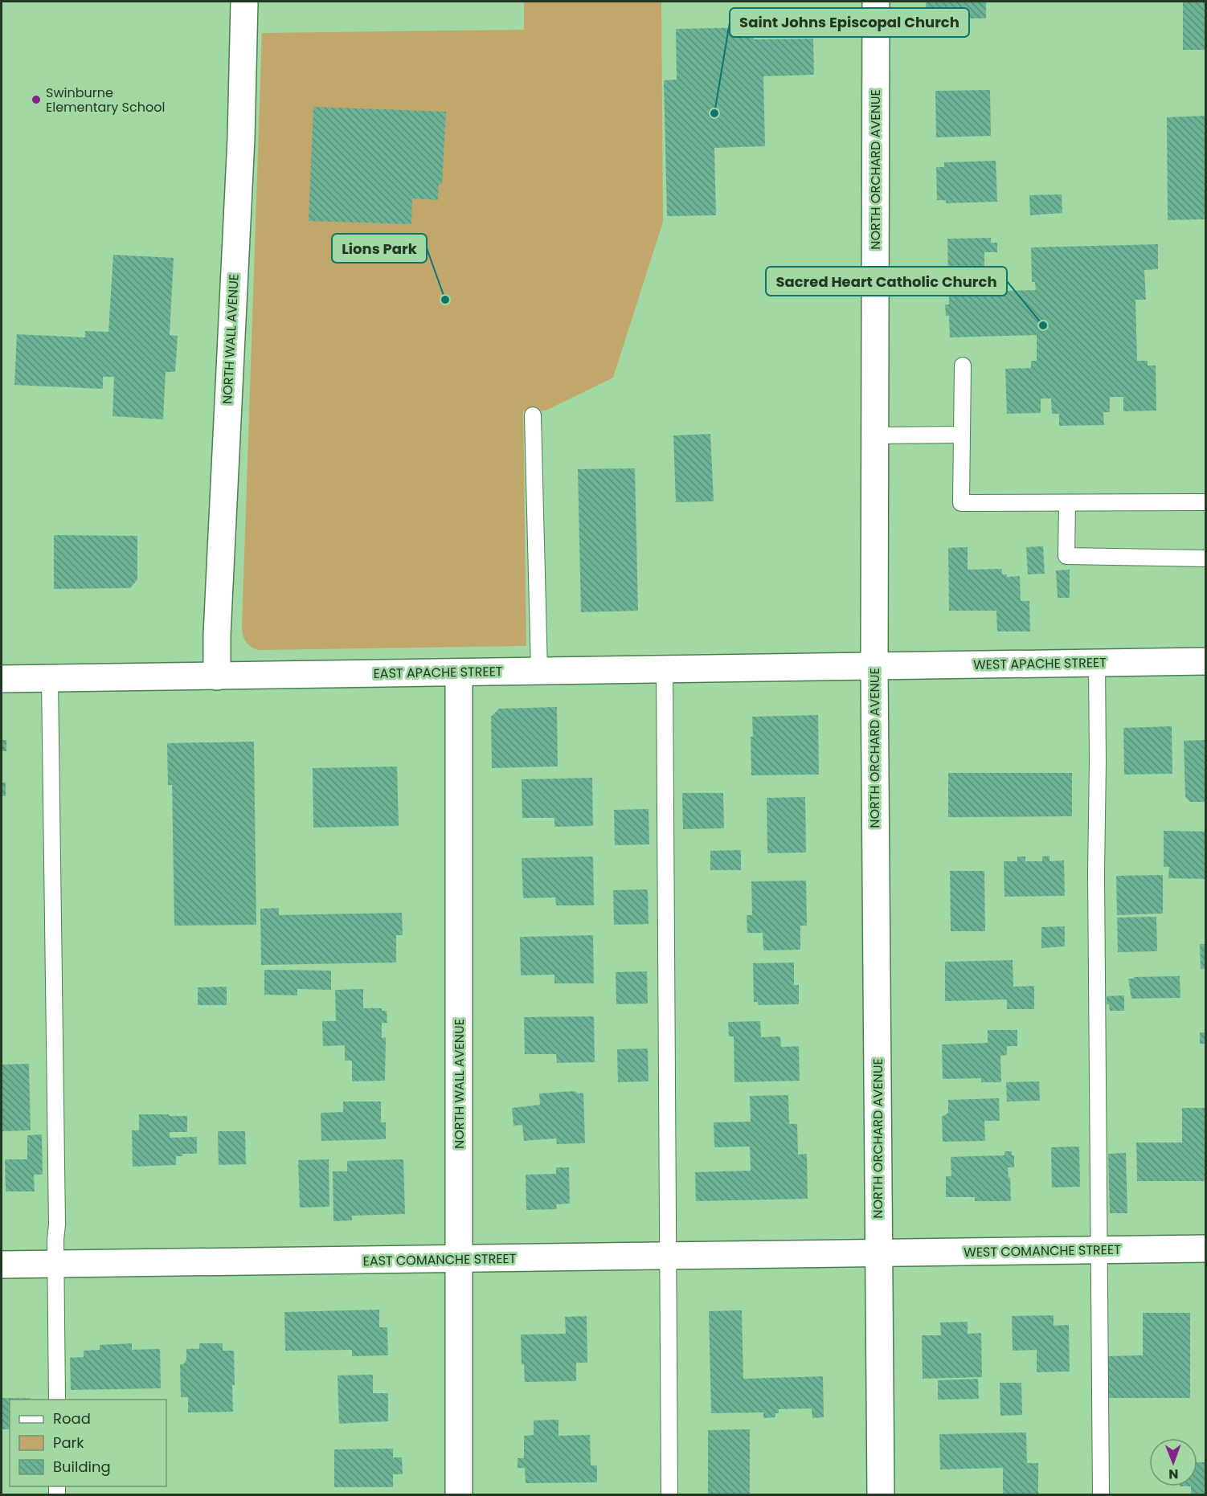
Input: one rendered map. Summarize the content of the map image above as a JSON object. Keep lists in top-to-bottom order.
{
  "streets": {
    "street": [
      "NORTH ORCHARD AVENUE",
      "NORTH WALL AVENUE",
      "WEST APACHE STREET",
      "EAST APACHE STREET",
      "WEST COMANCHE STREET",
      "EAST COMANCHE STREET"
    ]
  },
  "crossings": [
    ["NORTH ORCHARD AVENUE", "WEST APACHE STREET"],
    ["NORTH ORCHARD AVENUE", "EAST APACHE STREET"],
    ["NORTH ORCHARD AVENUE", "WEST COMANCHE STREET"],
    ["NORTH ORCHARD AVENUE", "EAST COMANCHE STREET"],
    ["NORTH WALL AVENUE", "EAST APACHE STREET"],
    ["NORTH WALL AVENUE", "EAST COMANCHE STREET"],
    ["WEST APACHE STREET", "EAST APACHE STREET"],
    ["WEST COMANCHE STREET", "EAST COMANCHE STREET"]
  ],
  "places": [
    "Swinburne Elementary School",
    "Saint Johns Episcopal Church",
    "Lions Park",
    "Sacred Heart Catholic Church"
  ],
  "legend": ["Road", "Park", "Building"],
  "north": "bottom"
}
